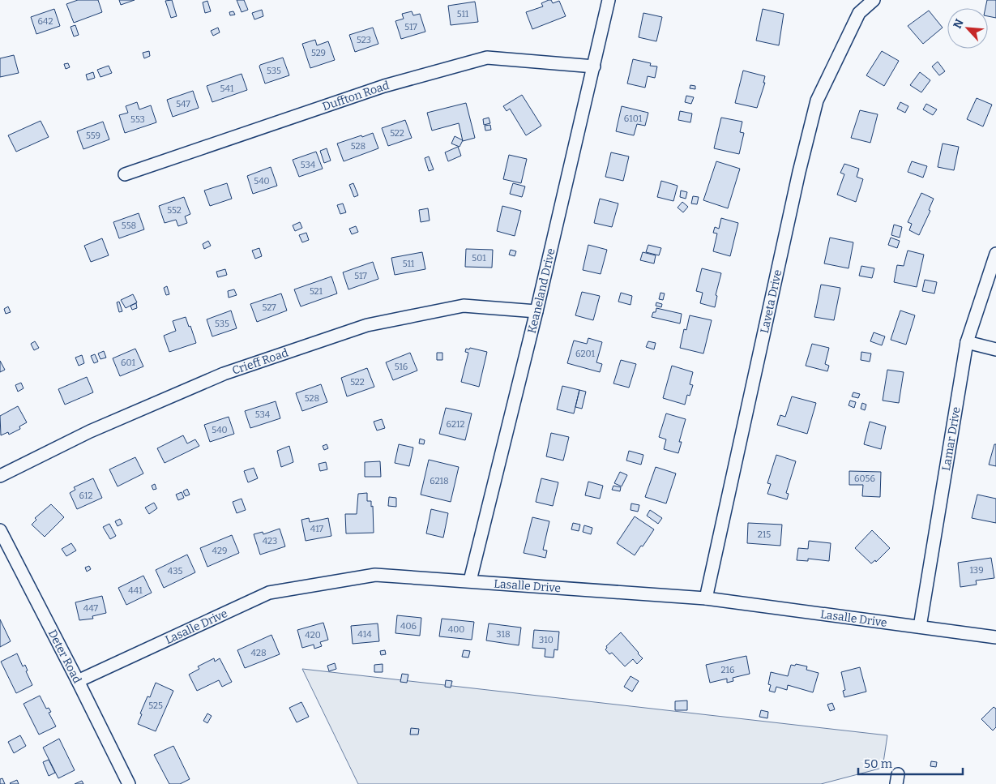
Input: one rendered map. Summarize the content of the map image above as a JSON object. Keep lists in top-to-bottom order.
{
  "streets": {
    "street": [
      "Duffton Road",
      "Keaneland Drive",
      "Laveta Drive",
      "Crieff Road",
      "Lamar Drive",
      "Lasalle Drive",
      "Deter Road"
    ]
  },
  "crossings": [
    ["Duffton Road", "Keaneland Drive"],
    ["Keaneland Drive", "Crieff Road"],
    ["Keaneland Drive", "Lasalle Drive"],
    ["Laveta Drive", "Lasalle Drive"],
    ["Lamar Drive", "Lasalle Drive"],
    ["Lasalle Drive", "Deter Road"]
  ],
  "house_numbers": [
    "511",
    "642",
    "517",
    "523",
    "529",
    "535",
    "541",
    "547",
    "6101",
    "553",
    "522",
    "559",
    "528",
    "534",
    "540",
    "552",
    "558",
    "501",
    "511",
    "517",
    "521",
    "527",
    "535",
    "6201",
    "601",
    "516",
    "522",
    "528",
    "534",
    "6212",
    "540",
    "6056",
    "6218",
    "612",
    "417",
    "215",
    "423",
    "429",
    "139",
    "435",
    "441",
    "447",
    "406",
    "400",
    "414",
    "318",
    "420",
    "310",
    "428",
    "216",
    "525"
  ],
  "scale_bar": "50 m",
  "north": "top left"
}
